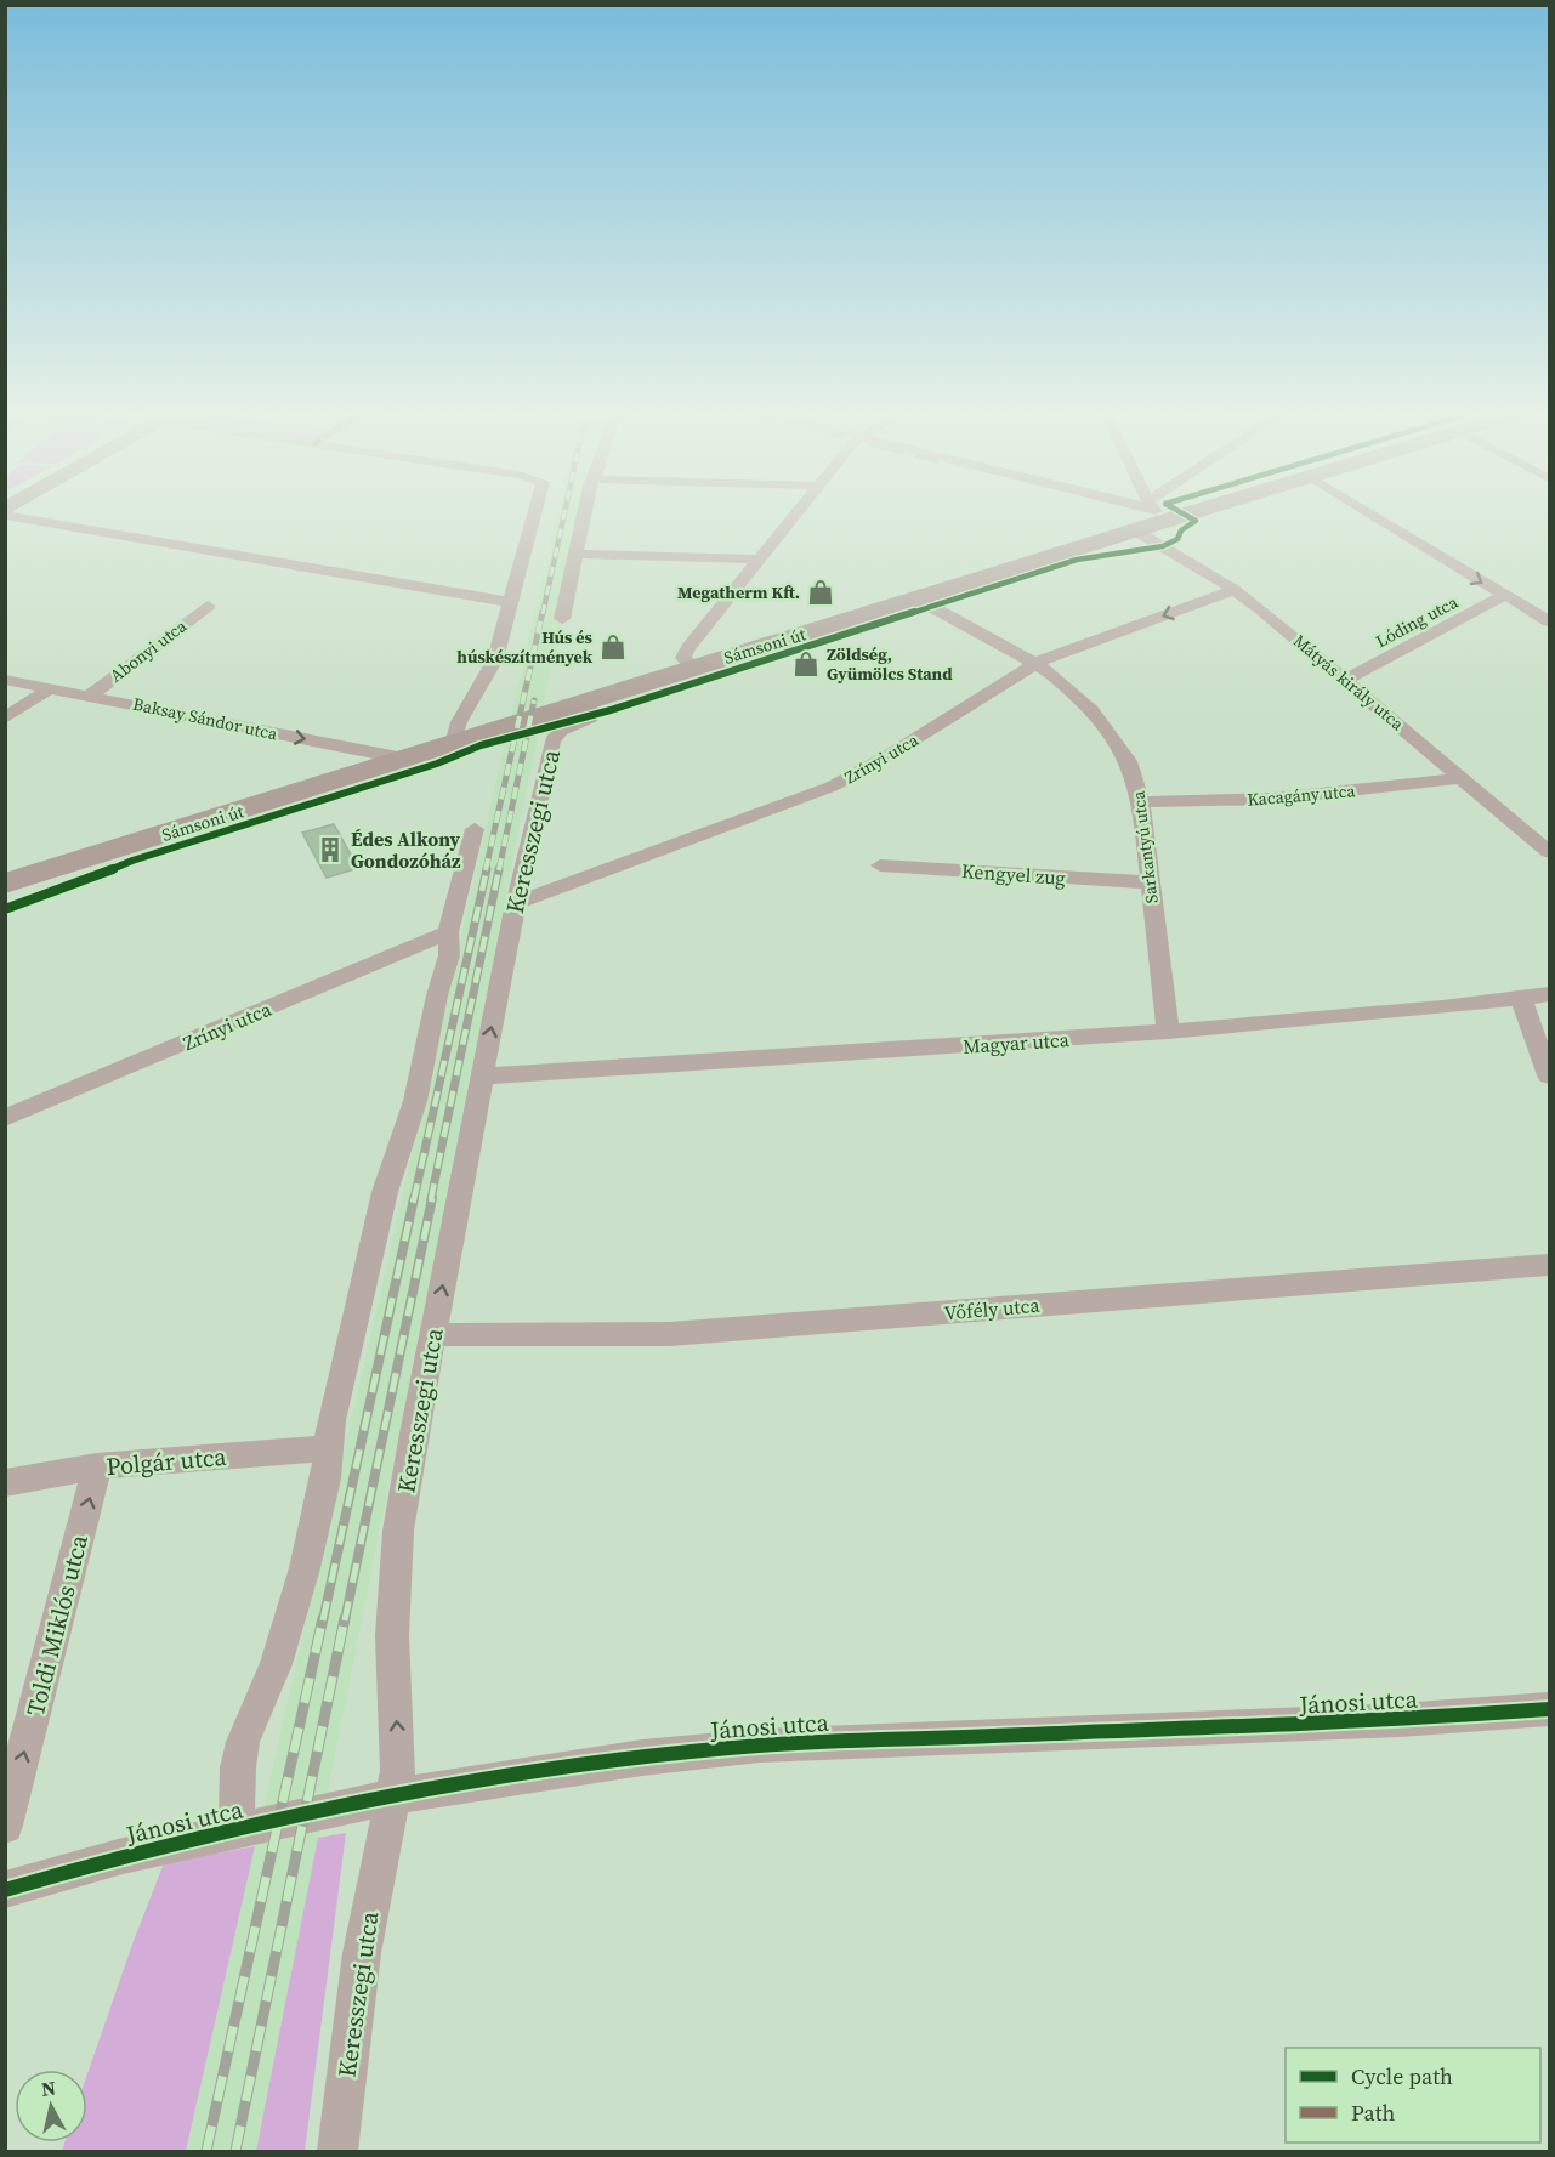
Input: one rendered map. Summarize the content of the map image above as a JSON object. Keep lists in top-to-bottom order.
{
  "streets": {
    "main road": ["Sámsoni út"],
    "street": [
      "Lóding utca",
      "Abonyi utca",
      "Mátyás király utca",
      "Baksay Sándor utca",
      "Zrínyi utca",
      "Kacagány utca",
      "Keresszegi utca",
      "Sarkantyú utca",
      "Kengyel zug",
      "Magyar utca",
      "Vőfély utca",
      "Polgár utca",
      "Toldi Miklós utca",
      "Jánosi utca"
    ]
  },
  "crossings": [
    ["Lóding utca", "Mátyás király utca"],
    ["Sámsoni út", "Mátyás király utca"],
    ["Sámsoni út", "Baksay Sándor utca"],
    ["Sámsoni út", "Keresszegi utca"],
    ["Sámsoni út", "Sarkantyú utca"],
    ["Abonyi utca", "Baksay Sándor utca"],
    ["Mátyás király utca", "Zrínyi utca"],
    ["Mátyás király utca", "Kacagány utca"],
    ["Zrínyi utca", "Keresszegi utca"],
    ["Zrínyi utca", "Sarkantyú utca"],
    ["Kacagány utca", "Sarkantyú utca"],
    ["Keresszegi utca", "Magyar utca"],
    ["Keresszegi utca", "Vőfély utca"],
    ["Keresszegi utca", "Jánosi utca"],
    ["Sarkantyú utca", "Kengyel zug"],
    ["Sarkantyú utca", "Magyar utca"],
    ["Polgár utca", "Toldi Miklós utca"]
  ],
  "one_way": ["Toldi Miklós utca"],
  "places": {
    "shop": ["Megatherm Kft.", "Hús és húskészítmények", "Zöldség, Gyümölcs Stand"],
    "building": ["Édes Alkony Gondozóház"]
  },
  "legend": ["Cycle path", "Path"],
  "north": "top"
}
